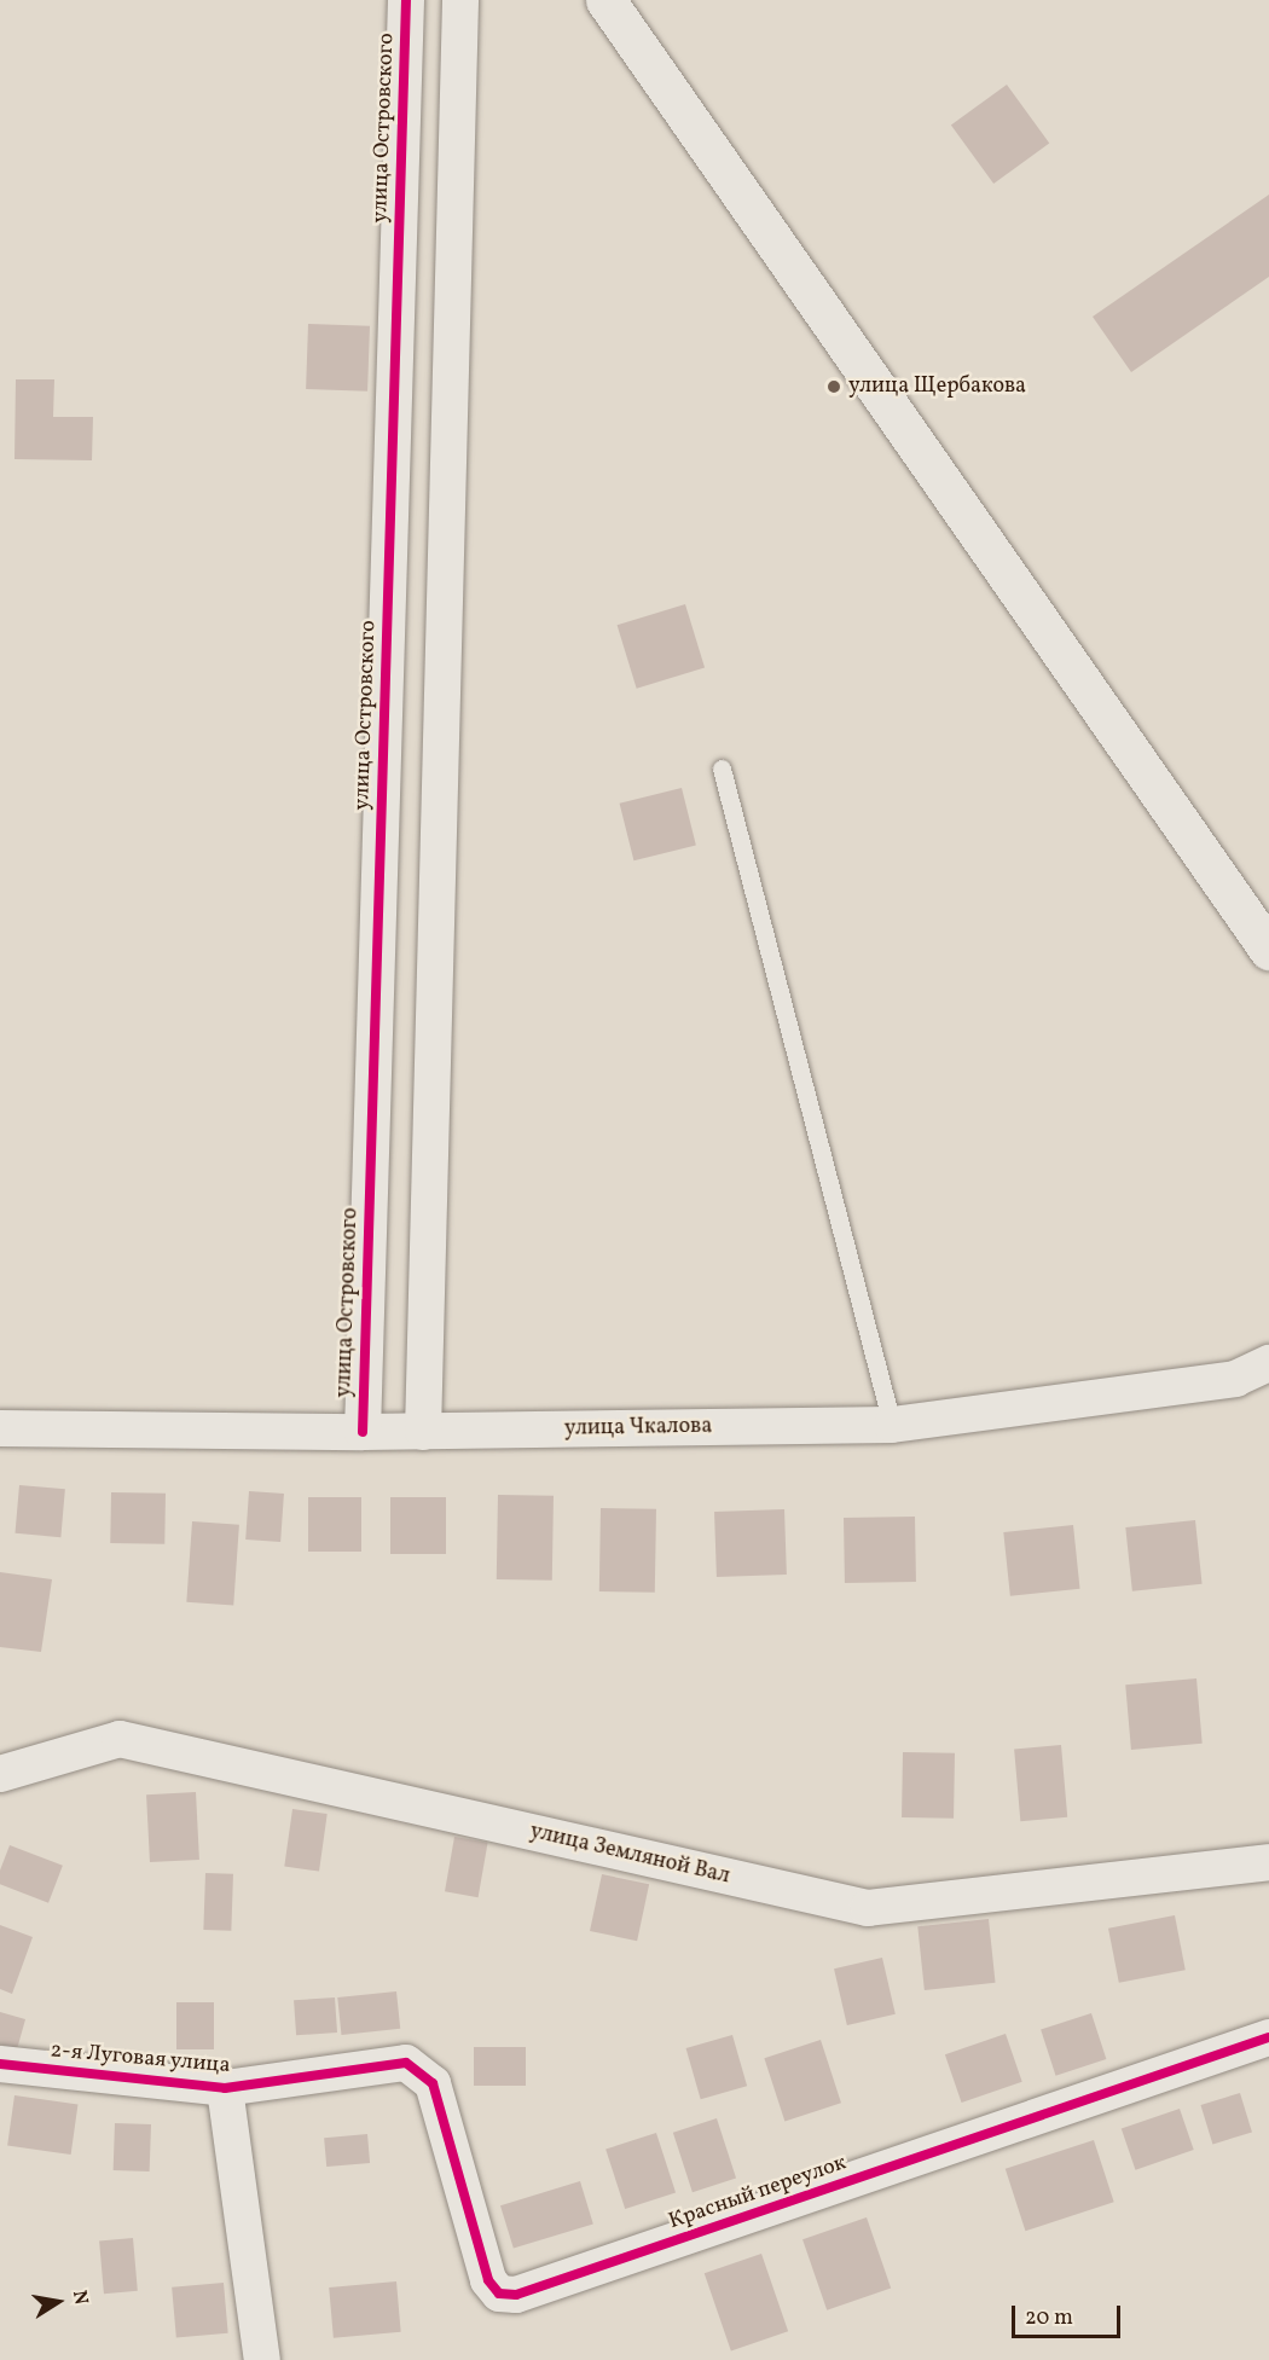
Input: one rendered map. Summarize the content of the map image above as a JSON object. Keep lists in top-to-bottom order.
{
  "streets": {
    "street": [
      "улица Островского",
      "улица Чкалова",
      "улица Земляной Вал",
      "2-я Луговая улица",
      "Красный переулок"
    ]
  },
  "crossings": [
    ["улица Островского", "улица Чкалова"],
    ["2-я Луговая улица", "Красный переулок"]
  ],
  "places": ["улица Щербакова"],
  "scale_bar": "20 m",
  "north": "right"
}
